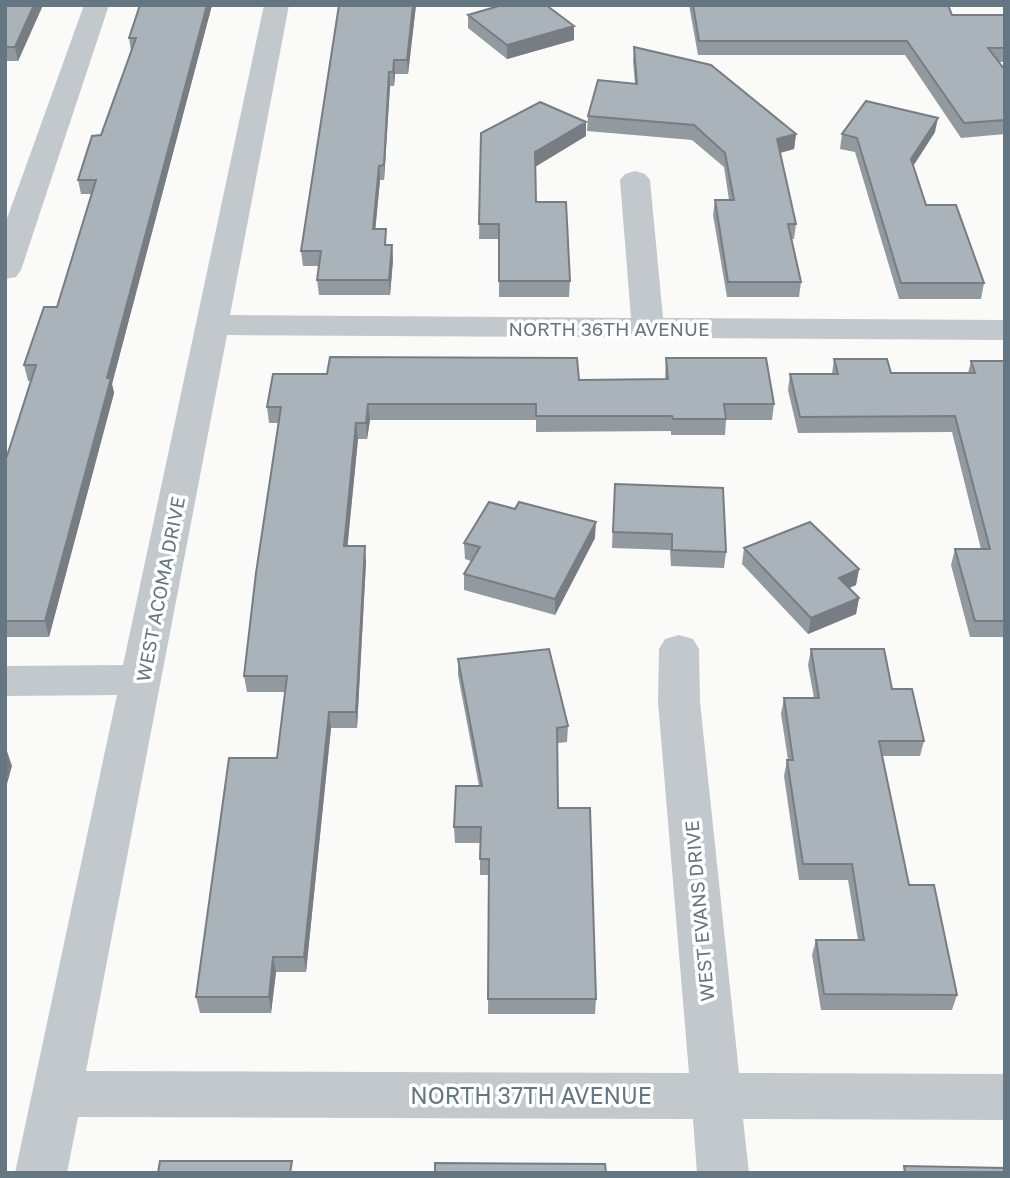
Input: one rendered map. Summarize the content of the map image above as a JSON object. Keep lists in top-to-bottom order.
{
  "streets": {
    "street": [
      "NORTH 36TH AVENUE",
      "WEST ACOMA DRIVE",
      "WEST EVANS DRIVE",
      "NORTH 37TH AVENUE"
    ]
  },
  "crossings": [
    ["NORTH 36TH AVENUE", "WEST ACOMA DRIVE"],
    ["WEST ACOMA DRIVE", "NORTH 37TH AVENUE"],
    ["WEST EVANS DRIVE", "NORTH 37TH AVENUE"]
  ]
}
